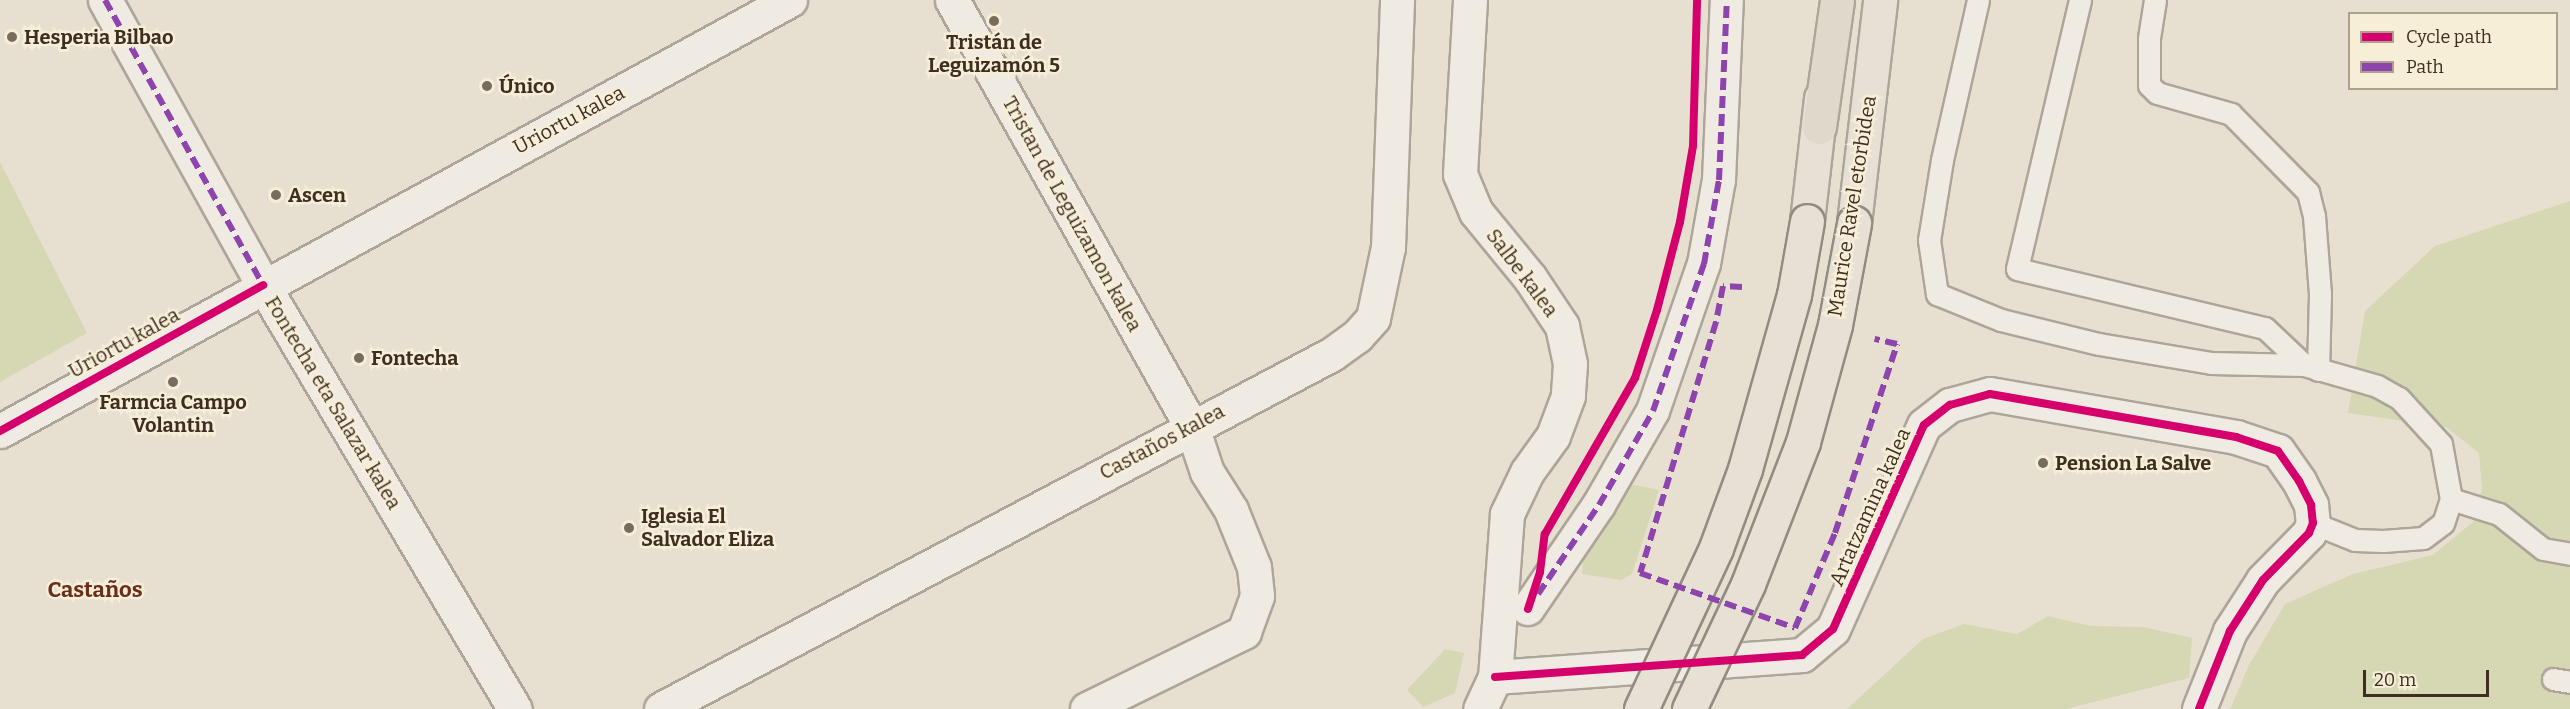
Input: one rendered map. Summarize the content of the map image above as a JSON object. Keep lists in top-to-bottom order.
{
  "streets": {
    "main road": ["Maurice Ravel etorbidea"],
    "street": [
      "Uriortu kalea",
      "Tristan de Leguizamon kalea",
      "Salbe kalea",
      "Fontecha eta Salazar kalea",
      "Castaños kalea",
      "Artatzamina kalea"
    ]
  },
  "crossings": [
    ["Uriortu kalea", "Fontecha eta Salazar kalea"],
    ["Tristan de Leguizamon kalea", "Castaños kalea"],
    ["Salbe kalea", "Artatzamina kalea"]
  ],
  "districts": ["Castaños"],
  "places": [
    "Tristán de Leguizamón 5",
    "Hesperia Bilbao",
    "Único",
    "Ascen",
    "Fontecha",
    "Farmcia Campo Volantin",
    "Pension La Salve",
    "Iglesia El Salvador Eliza"
  ],
  "legend": ["Cycle path", "Path"],
  "scale_bar": "20 m"
}
